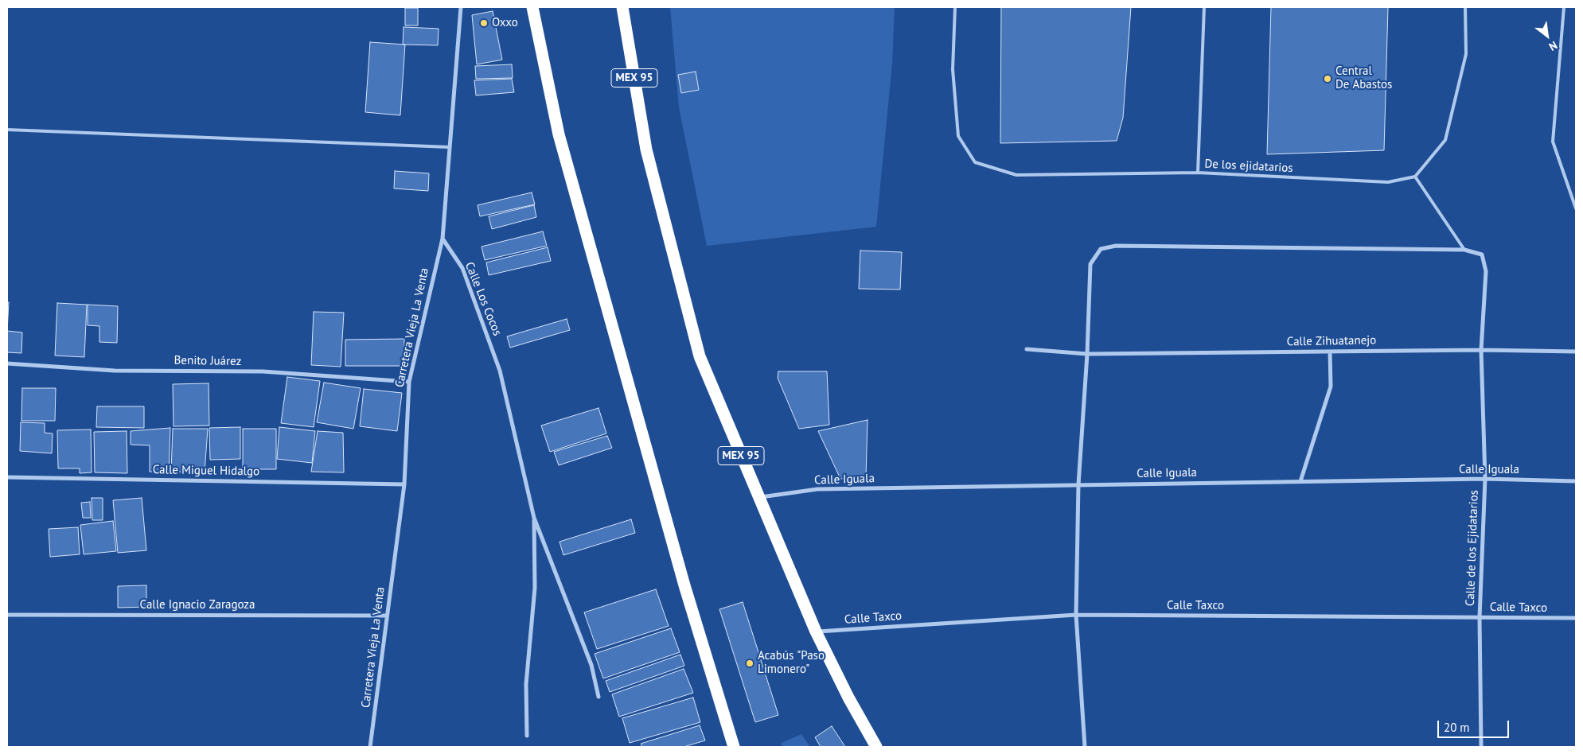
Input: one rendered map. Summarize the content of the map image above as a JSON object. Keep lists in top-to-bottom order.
{
  "streets": {
    "highway": ["MEX 95"],
    "street": [
      "Calle Los Cocos",
      "Carretera Vieja La Venta",
      "Calle Zihuatanejo",
      "Benito Juárez",
      "Calle Iguala",
      "Calle Miguel Hidalgo",
      "Calle de los Ejidatarios",
      "Calle Ignacio Zaragoza",
      "Calle Taxco"
    ],
    "lane": ["De los ejidatarios"]
  },
  "crossings": [
    ["MEX 95", "Calle Iguala"],
    ["MEX 95", "Calle Taxco"],
    ["Calle Los Cocos", "Carretera Vieja La Venta"],
    ["Carretera Vieja La Venta", "Benito Juárez"],
    ["Carretera Vieja La Venta", "Calle Miguel Hidalgo"],
    ["Carretera Vieja La Venta", "Calle Ignacio Zaragoza"],
    ["Calle Zihuatanejo", "Calle de los Ejidatarios"],
    ["Calle Iguala", "Calle de los Ejidatarios"],
    ["Calle de los Ejidatarios", "Calle Taxco"]
  ],
  "places": ["Oxxo", "Central De Abastos", "Acabús \"Paso Limonero\""],
  "scale_bar": "20 m",
  "north": "bottom right"
}
